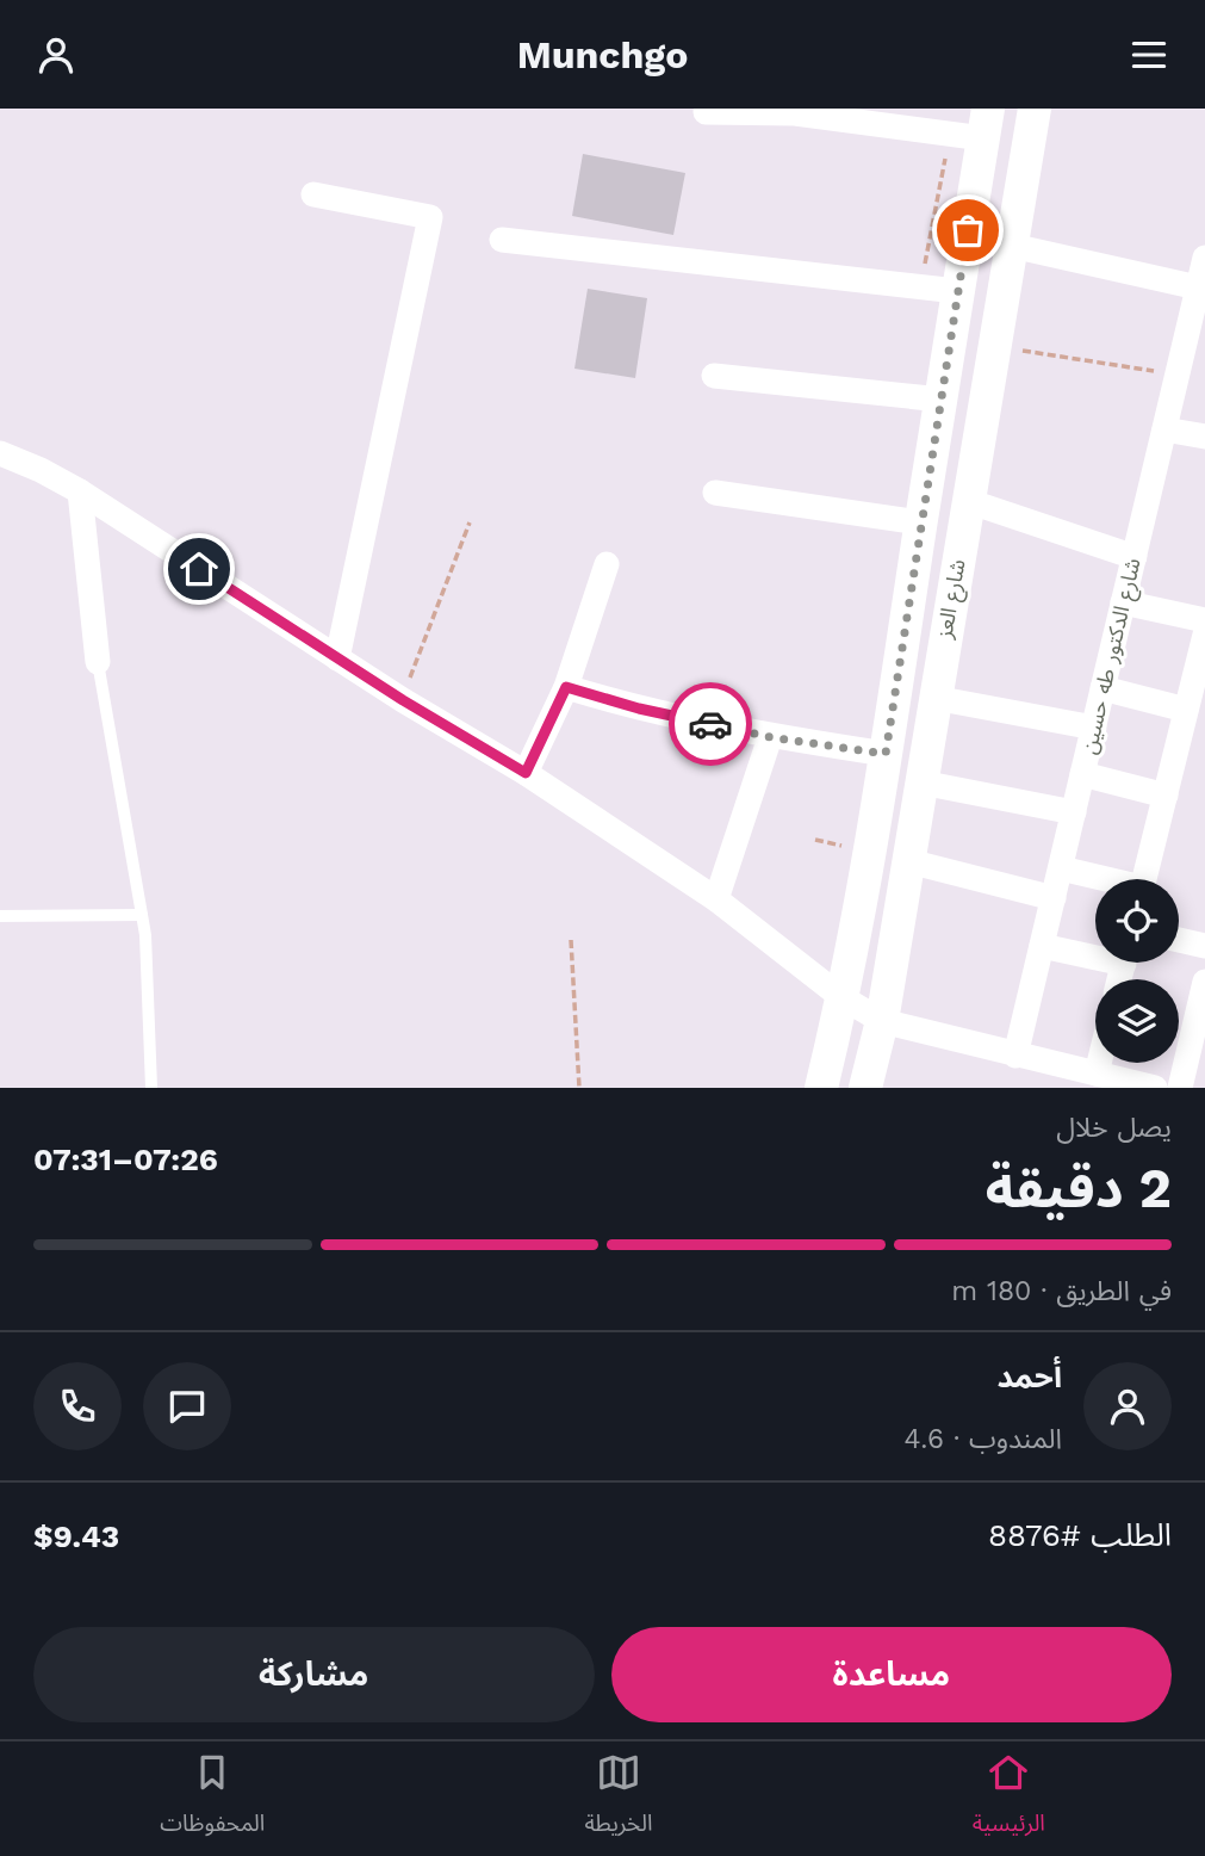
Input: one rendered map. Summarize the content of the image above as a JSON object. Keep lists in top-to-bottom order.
{
  "streets": {
    "main road": ["شارع العز"],
    "street": ["شارع الدكتور طه حسين"]
  },
  "page": {
    "header": "Munchgo",
    "heading": ["2 دقيقة", "يصل خلال", "07:26–07:31"],
    "panel": [
      "أحمد",
      "المندوب · 4.6",
      "الطلب #8876",
      "$9.43"
    ],
    "bar": "في الطريق · 180 m",
    "buttons": ["مساعدة", "مشاركة"],
    "tabs": ["الرئيسية", "الخريطة", "المحفوظات"]
  }
}
